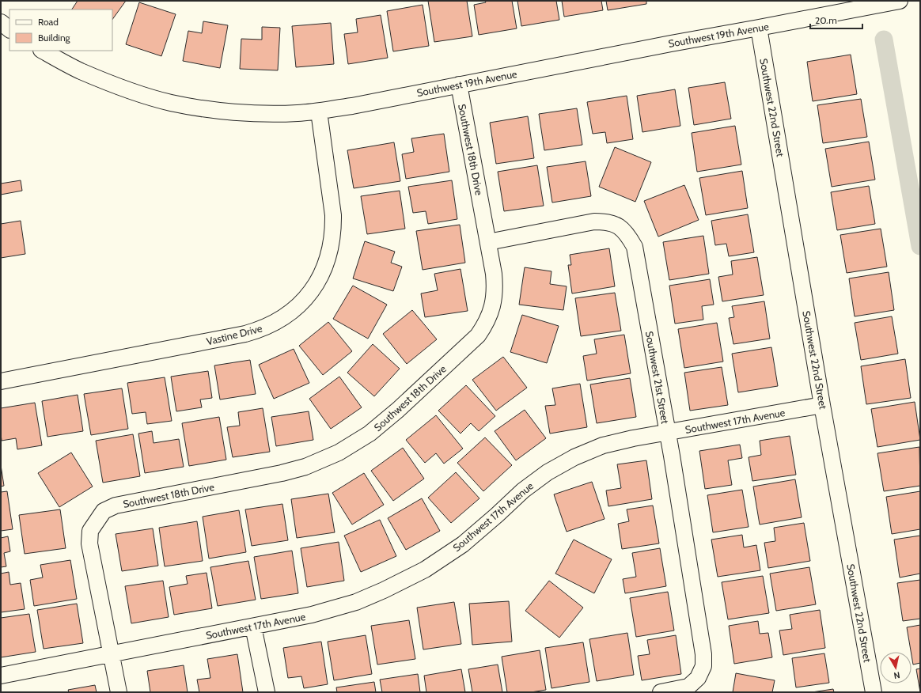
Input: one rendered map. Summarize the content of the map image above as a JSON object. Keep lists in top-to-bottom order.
{
  "streets": {
    "street": [
      "Southwest 19th Avenue",
      "Southwest 22nd Street",
      "Southwest 18th Drive",
      "Vastine Drive",
      "Southwest 21st Street",
      "Southwest 17th Avenue"
    ]
  },
  "crossings": [
    ["Southwest 19th Avenue", "Southwest 22nd Street"],
    ["Southwest 19th Avenue", "Southwest 18th Drive"],
    ["Southwest 19th Avenue", "Vastine Drive"],
    ["Southwest 22nd Street", "Southwest 17th Avenue"],
    ["Southwest 18th Drive", "Southwest 21st Street"],
    ["Southwest 18th Drive", "Southwest 17th Avenue"],
    ["Southwest 21st Street", "Southwest 17th Avenue"]
  ],
  "legend": ["Road", "Building"],
  "scale_bar": "20 m",
  "north": "bottom"
}
